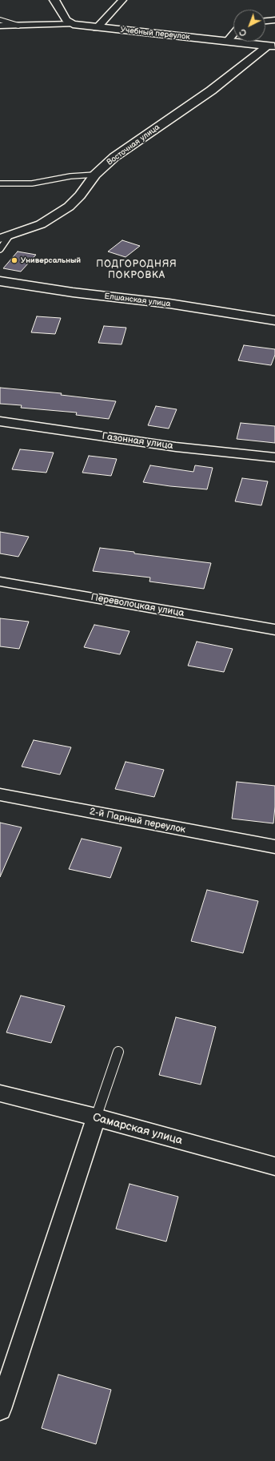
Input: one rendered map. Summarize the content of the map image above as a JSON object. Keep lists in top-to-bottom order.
{
  "streets": {
    "street": [
      "Учебный переулок",
      "Восточная улица",
      "Елшанская улица",
      "Газонная улица",
      "Переволоцкая улица",
      "2-й Парный переулок",
      "Самарская улица"
    ]
  },
  "crossings": [
    ["Учебный переулок", "Восточная улица"]
  ],
  "districts": ["ПОДГОРОДНЯЯ ПОКРОВКА"],
  "places": ["Универсальный"],
  "north": "bottom left"
}
